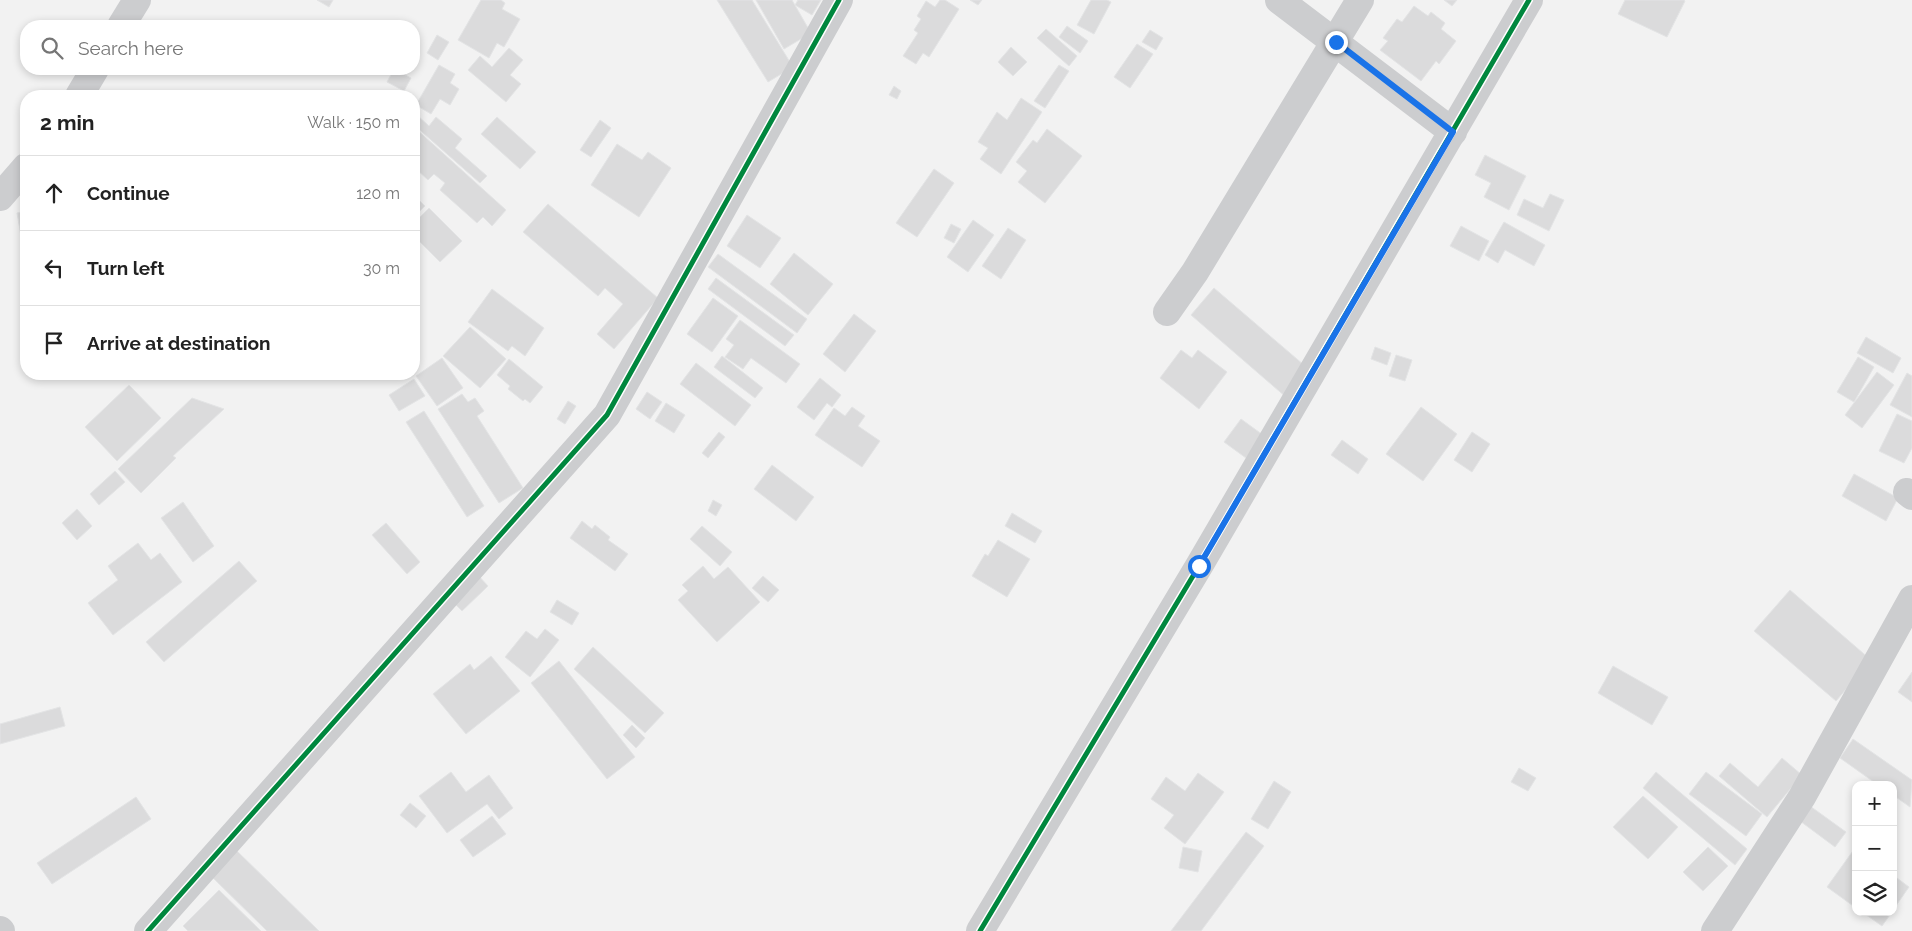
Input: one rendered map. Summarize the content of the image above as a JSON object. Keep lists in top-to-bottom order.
{
  "page": {
    "search": "Search here",
    "heading": ["2 min", "Walk · 150 m"],
    "list": [
      ["Continue", "120 m"],
      ["Turn left", "30 m"],
      "Arrive at destination"
    ],
    "map_buttons": ["+", "−"]
  }
}
